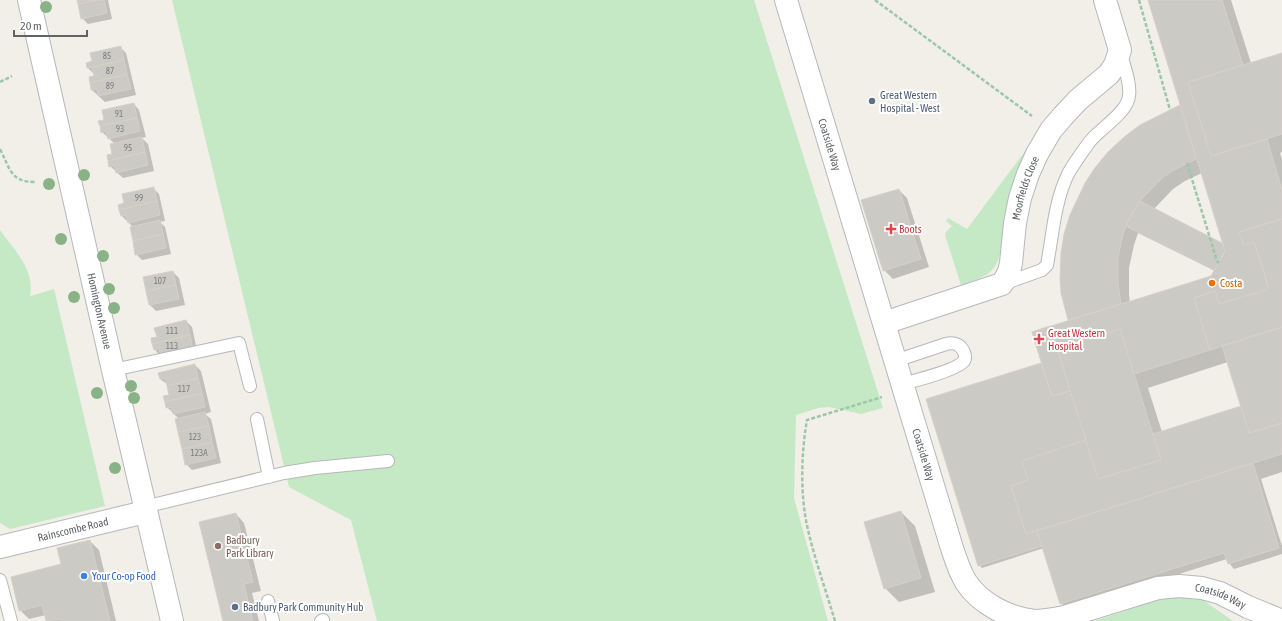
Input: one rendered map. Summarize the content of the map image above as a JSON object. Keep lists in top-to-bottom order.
{
  "streets": {
    "street": [
      "Coatside Way",
      "Moorfields Close",
      "Homington Avenue",
      "Rainscombe Road"
    ]
  },
  "crossings": [
    ["Homington Avenue", "Rainscombe Road"]
  ],
  "places": {
    "other": [
      "Great Western Hospital - West",
      "Costa",
      "Badbury Park Library",
      "Your Co-op Food",
      "Badbury Park Community Hub"
    ],
    "health": ["Boots", "Great Western Hospital"]
  },
  "house_numbers": [
    "85",
    "87",
    "89",
    "91",
    "93",
    "95",
    "99",
    "107",
    "111",
    "113",
    "117",
    "123",
    "123A"
  ],
  "scale_bar": "20 m"
}
